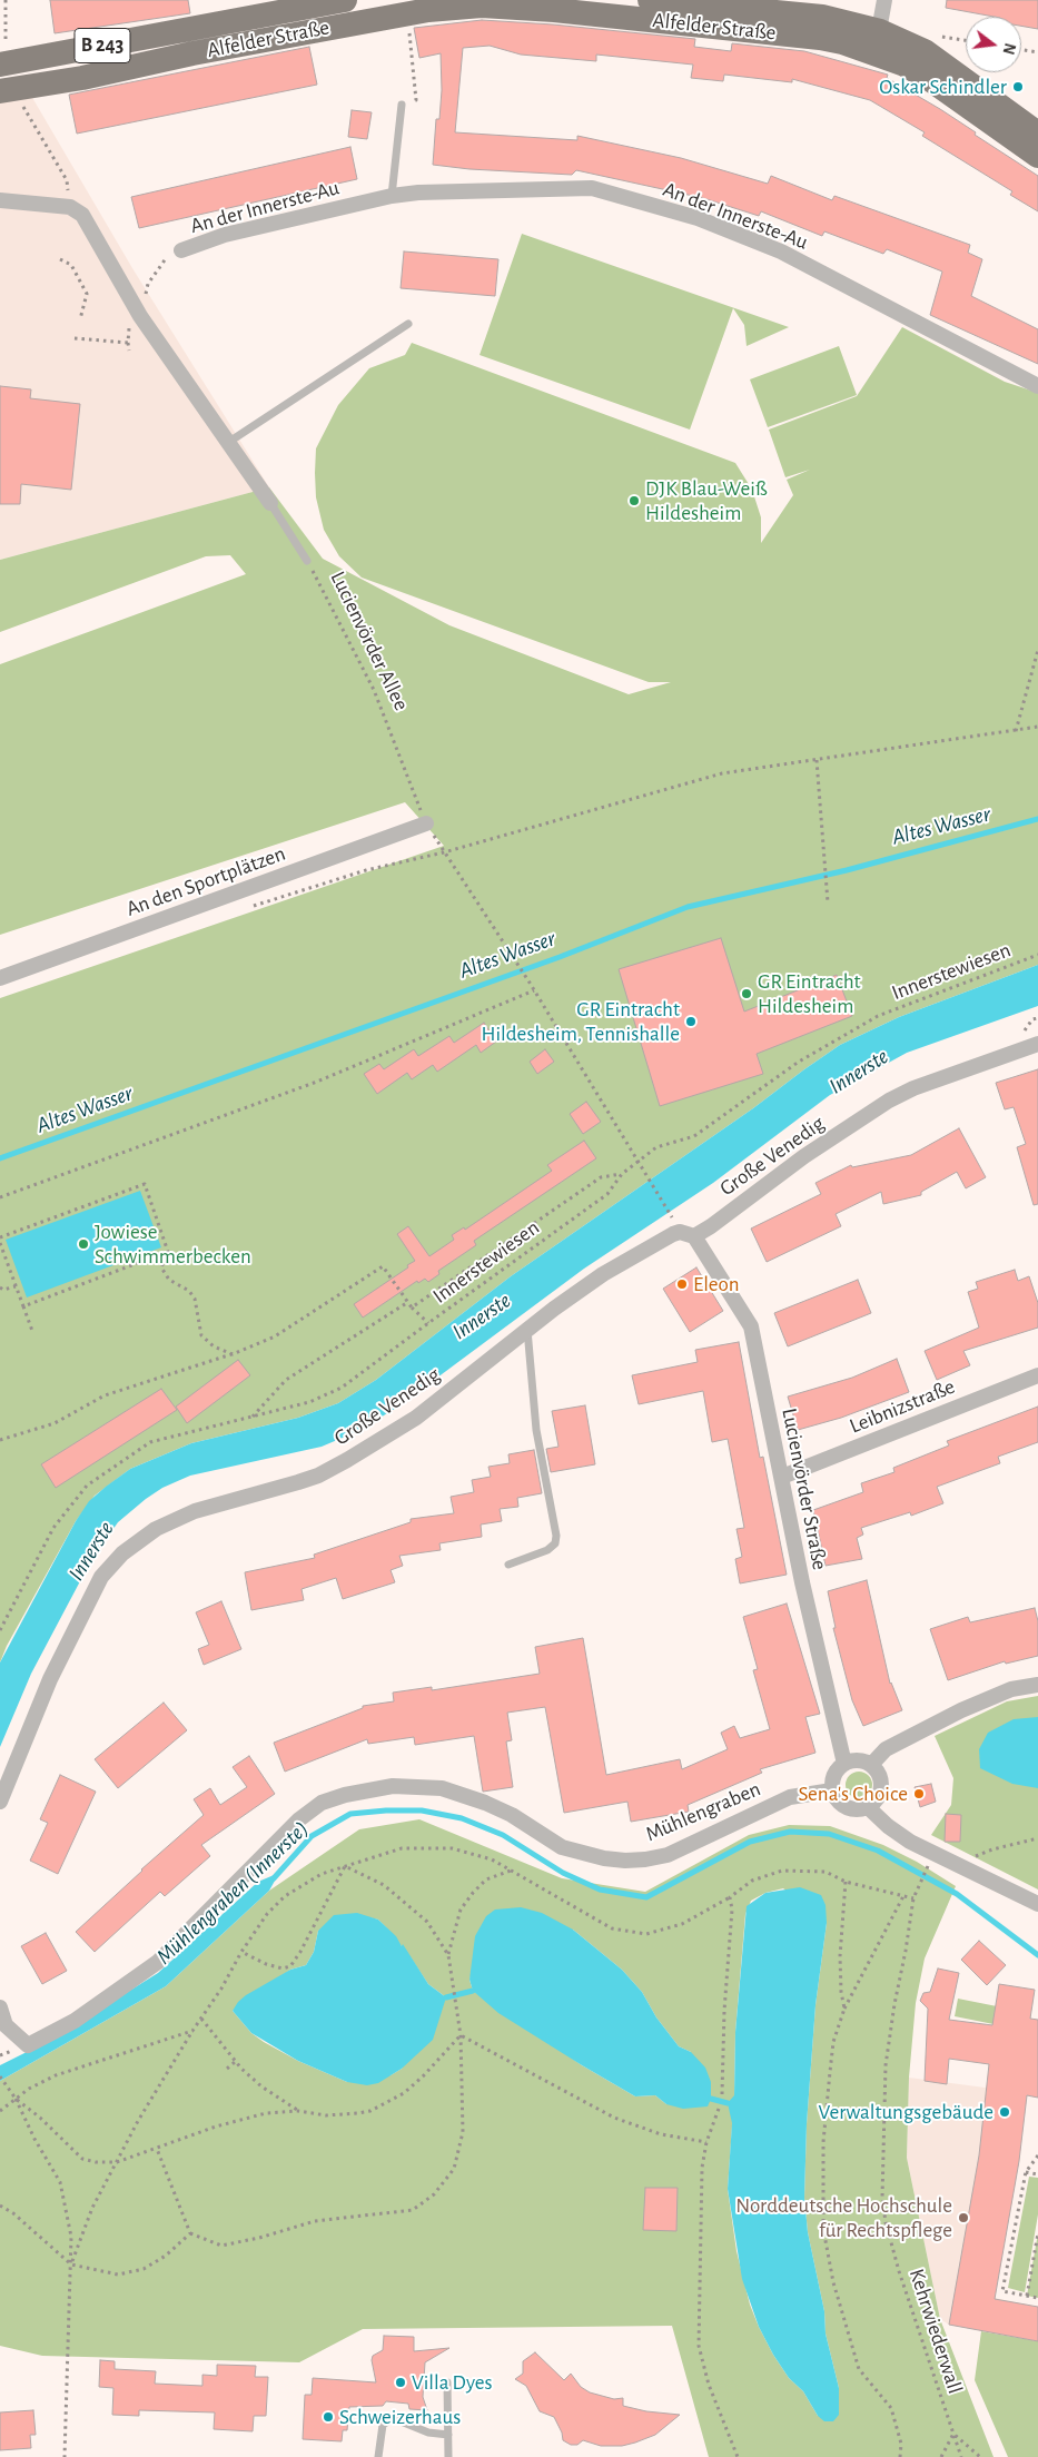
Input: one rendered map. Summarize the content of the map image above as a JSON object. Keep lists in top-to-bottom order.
{
  "streets": {
    "main road": ["Alfelder Straße", "B 243"],
    "street": [
      "An der Innerste-Au",
      "Lucienvörder Allee",
      "An den Sportplätzen",
      "Große Venedig",
      "Leibnizstraße",
      "Lucienvörder Straße",
      "Mühlengraben"
    ],
    "path": ["Innerstewiesen", "Kehrwiederwall"]
  },
  "crossings": [
    ["Lucienvörder Allee", "An den Sportplätzen"],
    ["Lucienvörder Allee", "Innerstewiesen"],
    ["Große Venedig", "Lucienvörder Straße"],
    ["Leibnizstraße", "Lucienvörder Straße"],
    ["Lucienvörder Straße", "Mühlengraben"]
  ],
  "water": ["Altes Wasser", "Innerste", "Mühlengraben (Innerste)"],
  "places": [
    "Oskar Schindler",
    "DJK Blau-Weiß Hildesheim",
    "GR Eintracht Hildesheim",
    "GR Eintracht Hildesheim, Tennishalle",
    "Jowiese Schwimmerbecken",
    "Eleon",
    "Sena's Choice",
    "Verwaltungsgebäude",
    "Norddeutsche Hochschule für Rechtspflege",
    "Villa Dyes",
    "Schweizerhaus"
  ],
  "north": "right"
}
